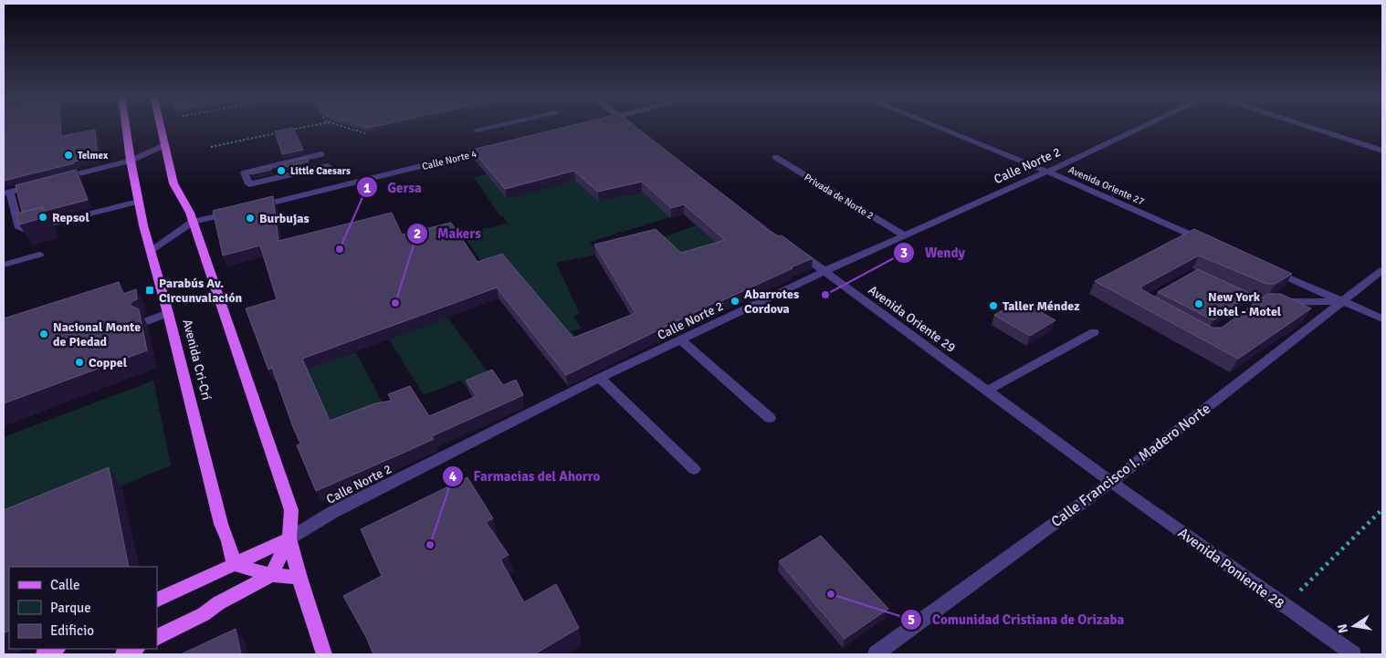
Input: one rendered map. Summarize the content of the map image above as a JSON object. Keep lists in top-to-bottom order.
{
  "streets": {
    "main road": ["Avenida Cri-Crí"],
    "street": [
      "Calle Norte 4",
      "Calle Norte 2",
      "Avenida Oriente 27",
      "Privada de Norte 2",
      "Avenida Oriente 29",
      "Calle Francisco I. Madero Norte",
      "Avenida Poniente 28"
    ]
  },
  "crossings": [
    ["Calle Norte 2", "Avenida Oriente 27"],
    ["Calle Norte 2", "Privada de Norte 2"],
    ["Calle Norte 2", "Avenida Oriente 29"],
    ["Avenida Oriente 29", "Calle Francisco I. Madero Norte"],
    ["Avenida Oriente 29", "Avenida Poniente 28"],
    ["Calle Francisco I. Madero Norte", "Avenida Poniente 28"]
  ],
  "places": {
    "other": [
      "Telmex",
      "Little Caesars",
      "Repsol",
      "Burbujas",
      "Gersa",
      "Wendy",
      "Abarrotes Cordova",
      "Makers",
      "New York Hotel - Motel",
      "Taller Méndez",
      "Nacional Monte de Piedad",
      "Coppel",
      "Farmacias del Ahorro",
      "Comunidad Cristiana de Orizaba"
    ],
    "transit": ["Parabús Av. Circunvalación"]
  },
  "legend": ["Calle", "Parque", "Edificio"],
  "north": "left"
}
